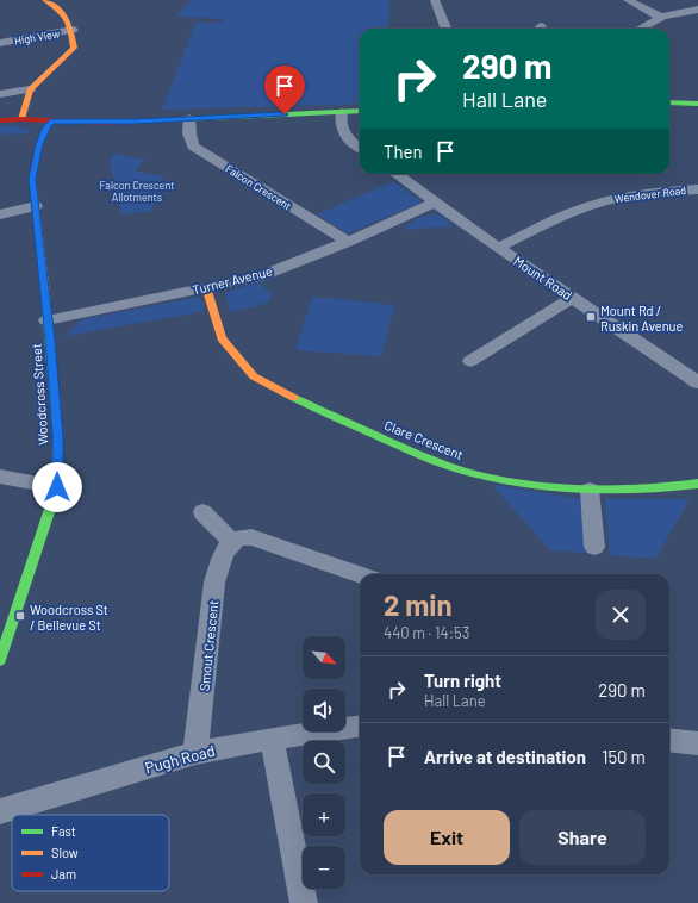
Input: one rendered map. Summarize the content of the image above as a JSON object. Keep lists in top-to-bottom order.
{
  "streets": {
    "street": [
      "High View",
      "Falcon Crescent",
      "Wendover Road",
      "Mount Road",
      "Turner Avenue",
      "Woodcross Street",
      "Clare Crescent",
      "Smout Crescent",
      "Pugh Road"
    ]
  },
  "crossings": [
    ["Falcon Crescent", "Turner Avenue"],
    ["Wendover Road", "Mount Road"],
    ["Mount Road", "Turner Avenue"],
    ["Turner Avenue", "Woodcross Street"],
    ["Turner Avenue", "Clare Crescent"],
    ["Smout Crescent", "Pugh Road"]
  ],
  "parks": ["Falcon Crescent Allotments"],
  "places": {
    "transit": ["Mount Rd / Ruskin Avenue", "Woodcross St / Bellevue St"]
  },
  "legend": ["Fast", "Slow", "Jam"],
  "north": "bottom right",
  "page": {
    "turn": ["290 m", "Hall Lane"],
    "then": "Then",
    "heading": ["2 min", "440 m · 14:53"],
    "map_buttons": ["+", "−"],
    "list": [
      {
        "name": "Turn right",
        "note": "Hall Lane",
        "value": "290 m"
      },
      {
        "name": "Arrive at destination",
        "value": "150 m"
      }
    ],
    "buttons": ["Exit", "Share"]
  }
}
